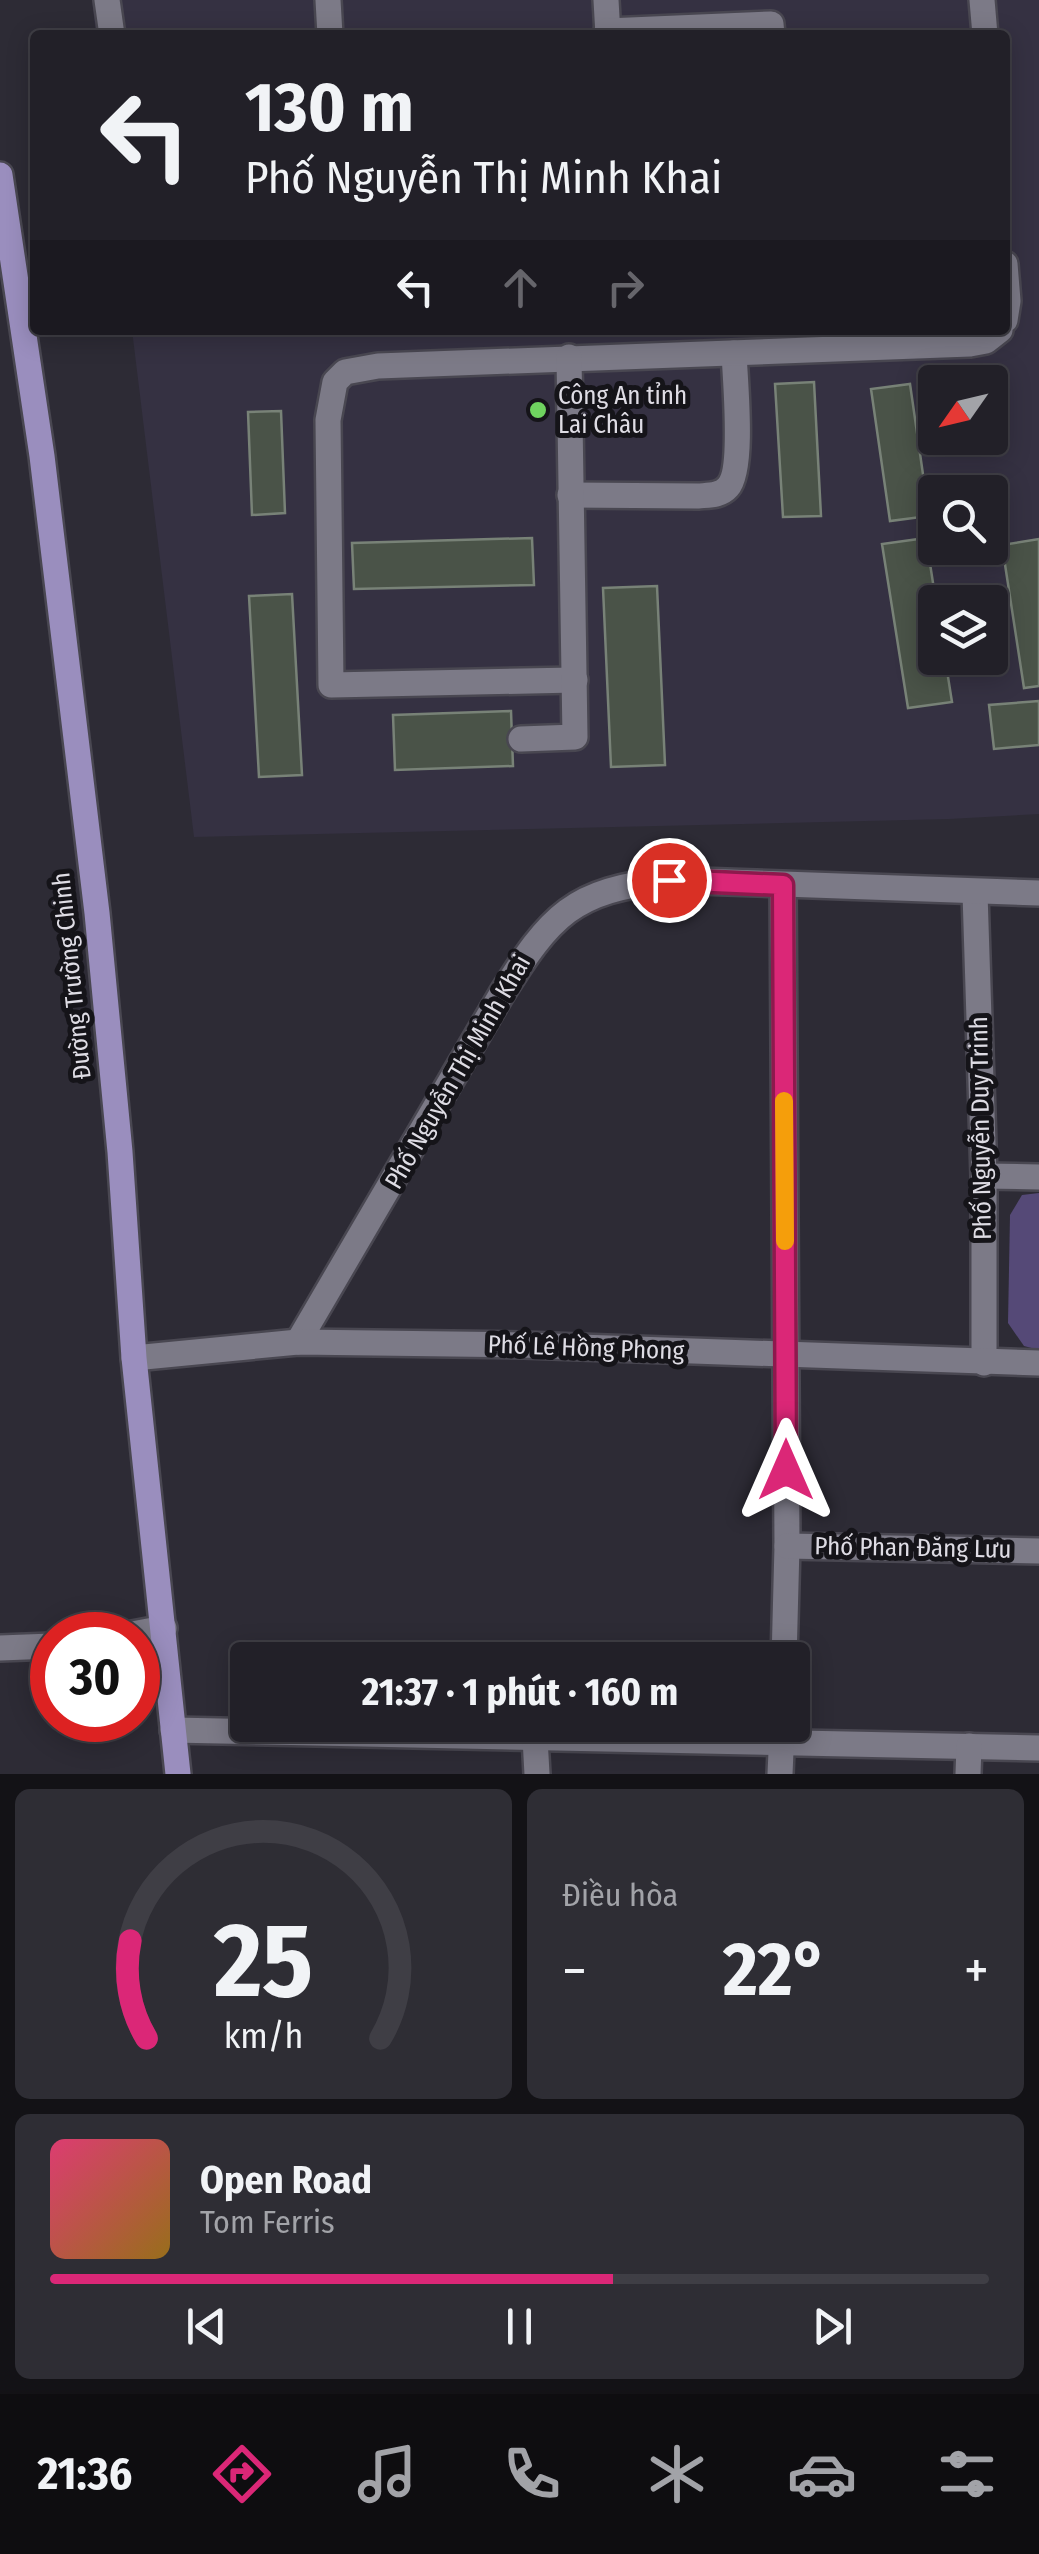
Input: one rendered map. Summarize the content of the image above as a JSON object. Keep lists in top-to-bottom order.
{
  "streets": {
    "main road": ["Đường Trường Chinh"],
    "street": [
      "Phố Nguyễn Thị Minh Khai",
      "Phố Nguyễn Duy Trinh",
      "Phố Lê Hồng Phong",
      "Phố Phan Đăng Lưu"
    ]
  },
  "crossings": [
    ["Đường Trường Chinh", "Phố Lê Hồng Phong"],
    ["Phố Nguyễn Thị Minh Khai", "Phố Nguyễn Duy Trinh"],
    ["Phố Nguyễn Thị Minh Khai", "Phố Lê Hồng Phong"],
    ["Phố Nguyễn Duy Trinh", "Phố Lê Hồng Phong"]
  ],
  "places": ["Công An tỉnh Lai Châu"],
  "north": "bottom left",
  "page": {
    "turn": ["130 m", "Phố Nguyễn Thị Minh Khai"],
    "limit": "30",
    "trip": "21:37 · 1 phút · 160 m",
    "tile": "Điều hòa",
    "heat": ["−", "22°", "+"],
    "song": ["Open Road", "Tom Ferris"],
    "tabs": "21:36",
    "gauge": ["25", "km/h"]
  }
}
